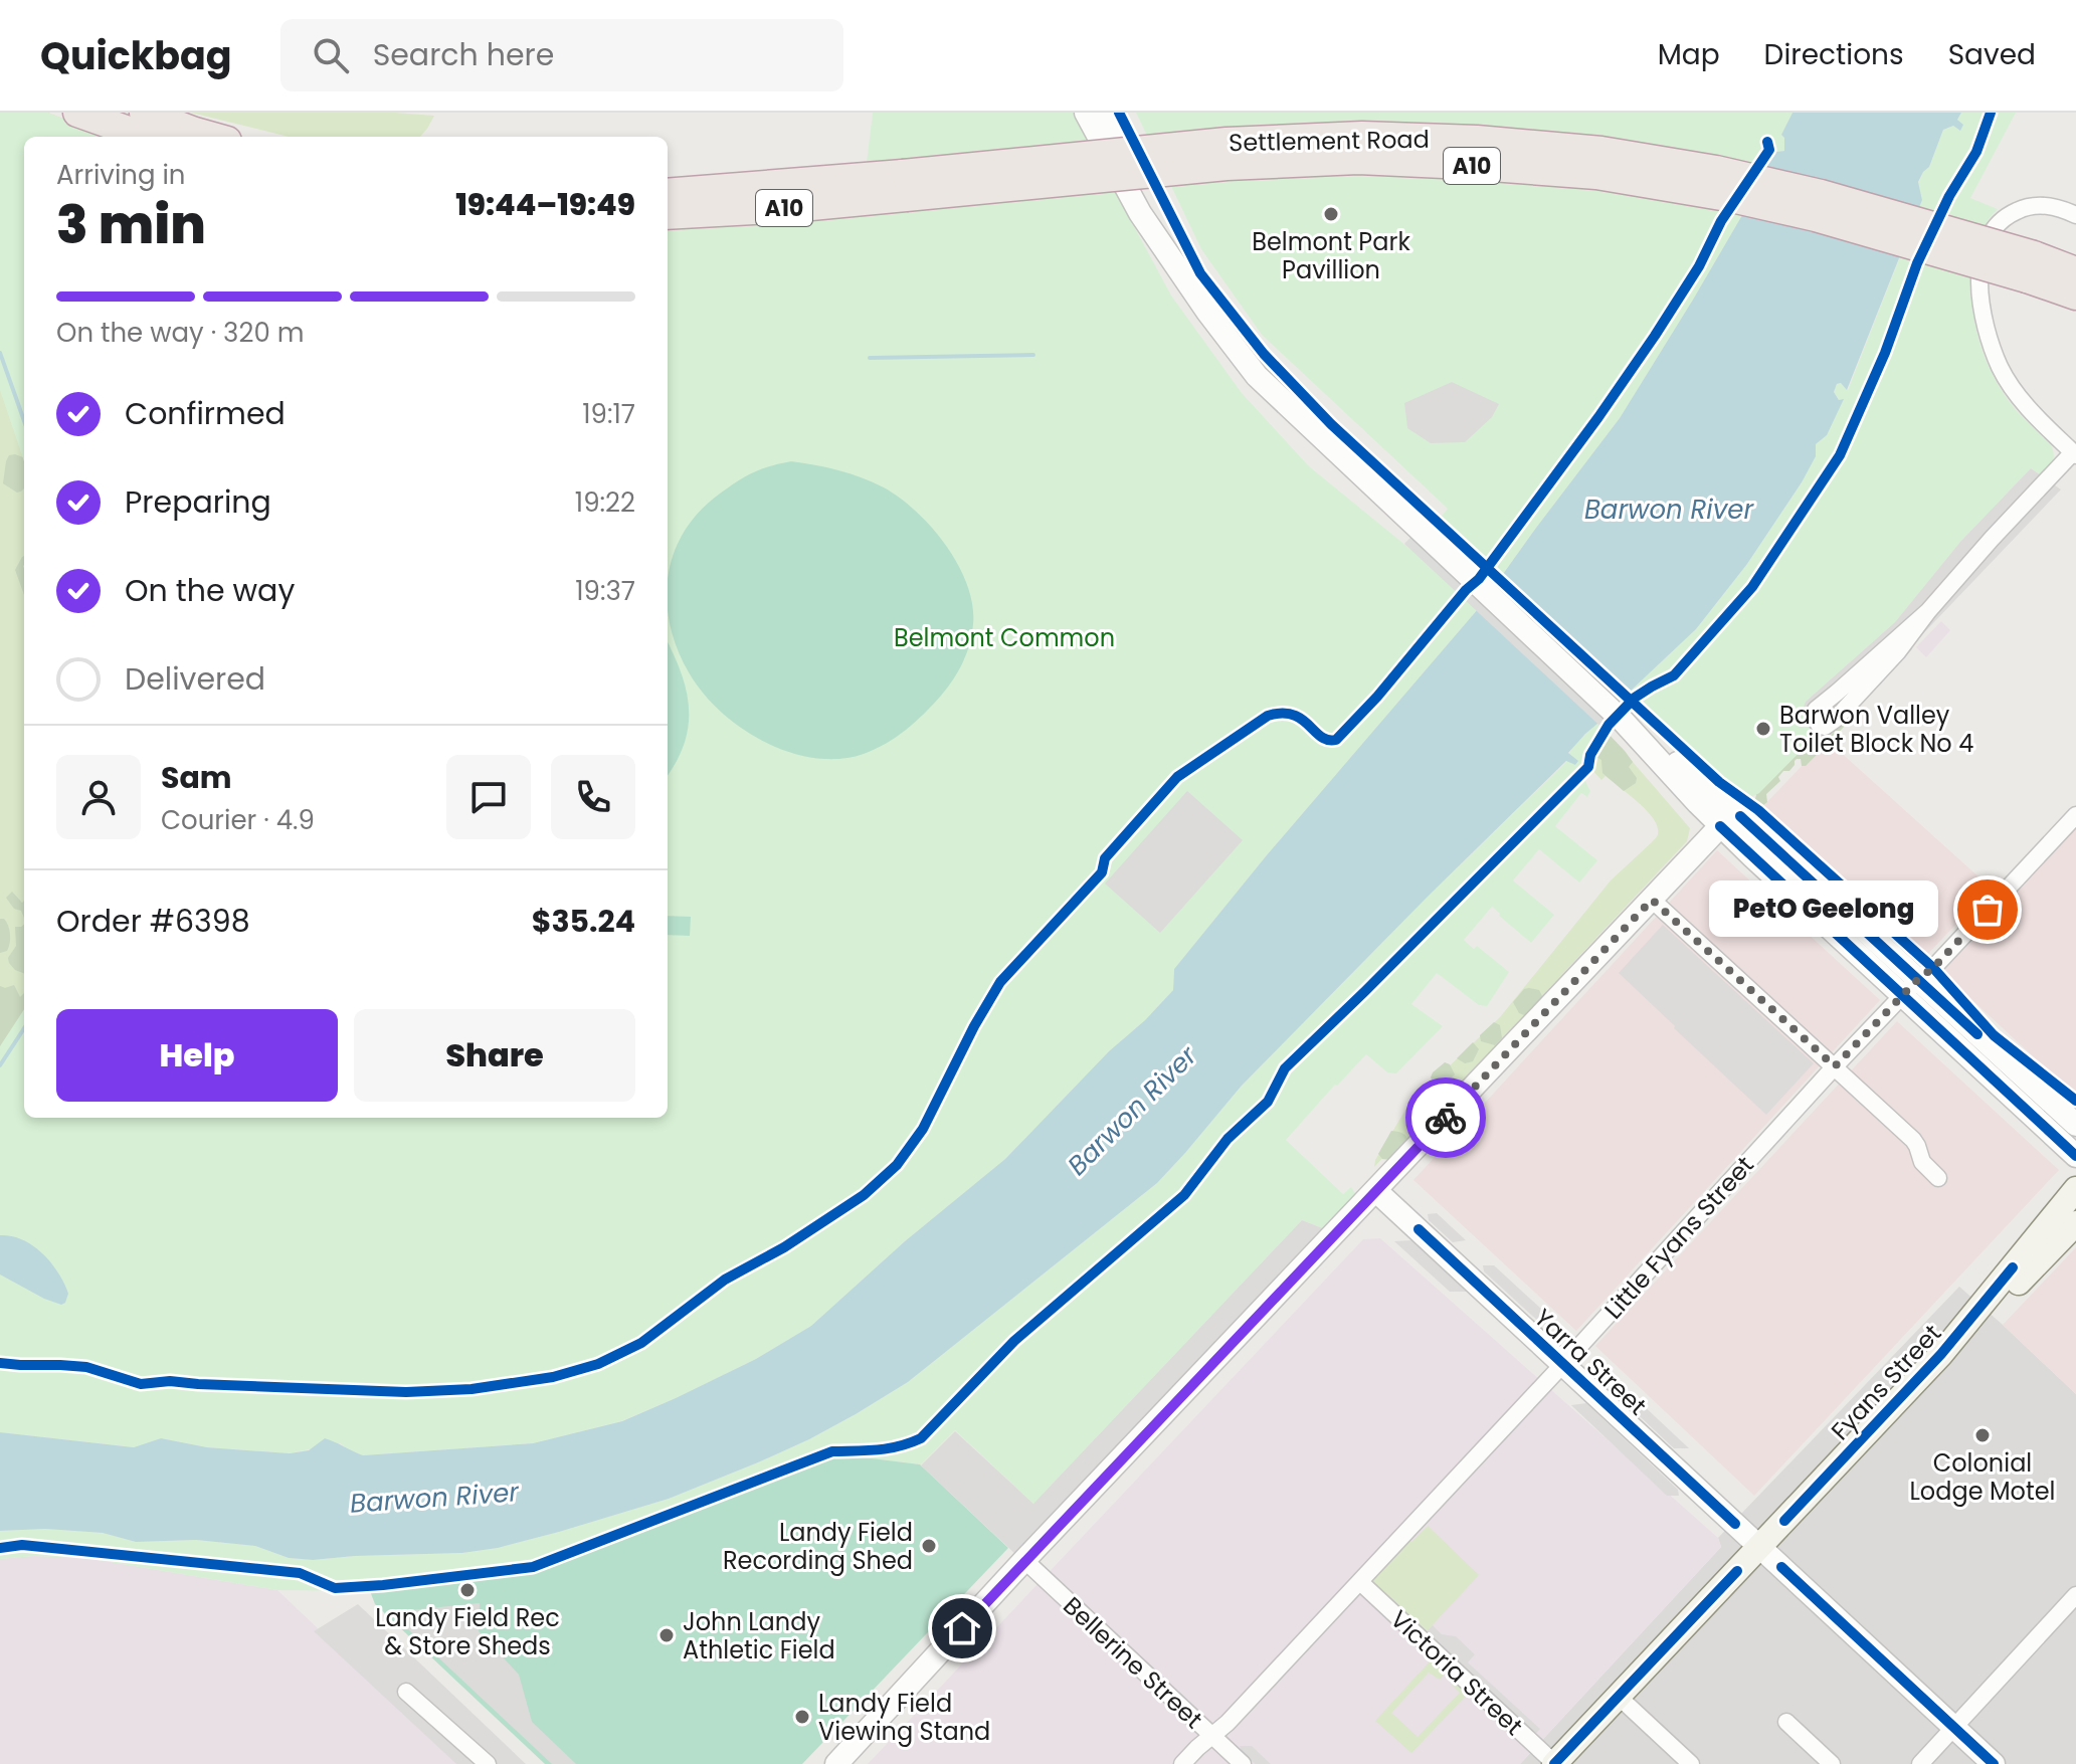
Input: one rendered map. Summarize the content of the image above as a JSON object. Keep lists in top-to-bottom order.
{
  "streets": {
    "highway": ["Settlement Road", "A10"],
    "main road": ["Fyans Street"],
    "street": [
      "Little Fyans Street",
      "Yarra Street",
      "Bellerine Street",
      "Victoria Street"
    ]
  },
  "crossings": [
    ["Little Fyans Street", "Yarra Street"],
    ["Little Fyans Street", "Bellerine Street"],
    ["Little Fyans Street", "Victoria Street"],
    ["Yarra Street", "Fyans Street"],
    ["Fyans Street", "Victoria Street"]
  ],
  "water": ["Barwon River"],
  "parks": ["Belmont Common"],
  "places": [
    "Belmont Park Pavillion",
    "Barwon Valley Toilet Block No 4",
    "PetO Geelong",
    "Colonial Lodge Motel",
    "Landy Field Recording Shed",
    "Landy Field Rec & Store Sheds",
    "John Landy Athletic Field",
    "Landy Field Viewing Stand"
  ],
  "page": {
    "header": "Quickbag",
    "search": "Search here",
    "nav": ["Map", "Directions", "Saved"],
    "heading": ["3 min", "Arriving in", "19:44–19:49"],
    "panel": [
      "Sam",
      "Courier · 4.9",
      "Order #6398",
      "$35.24"
    ],
    "bar": "On the way · 320 m",
    "list": [
      ["Confirmed", "19:17"],
      ["Preparing", "19:22"],
      ["On the way", "19:37"],
      "Delivered"
    ],
    "bubble": "PetO Geelong",
    "buttons": ["Help", "Share"]
  }
}
